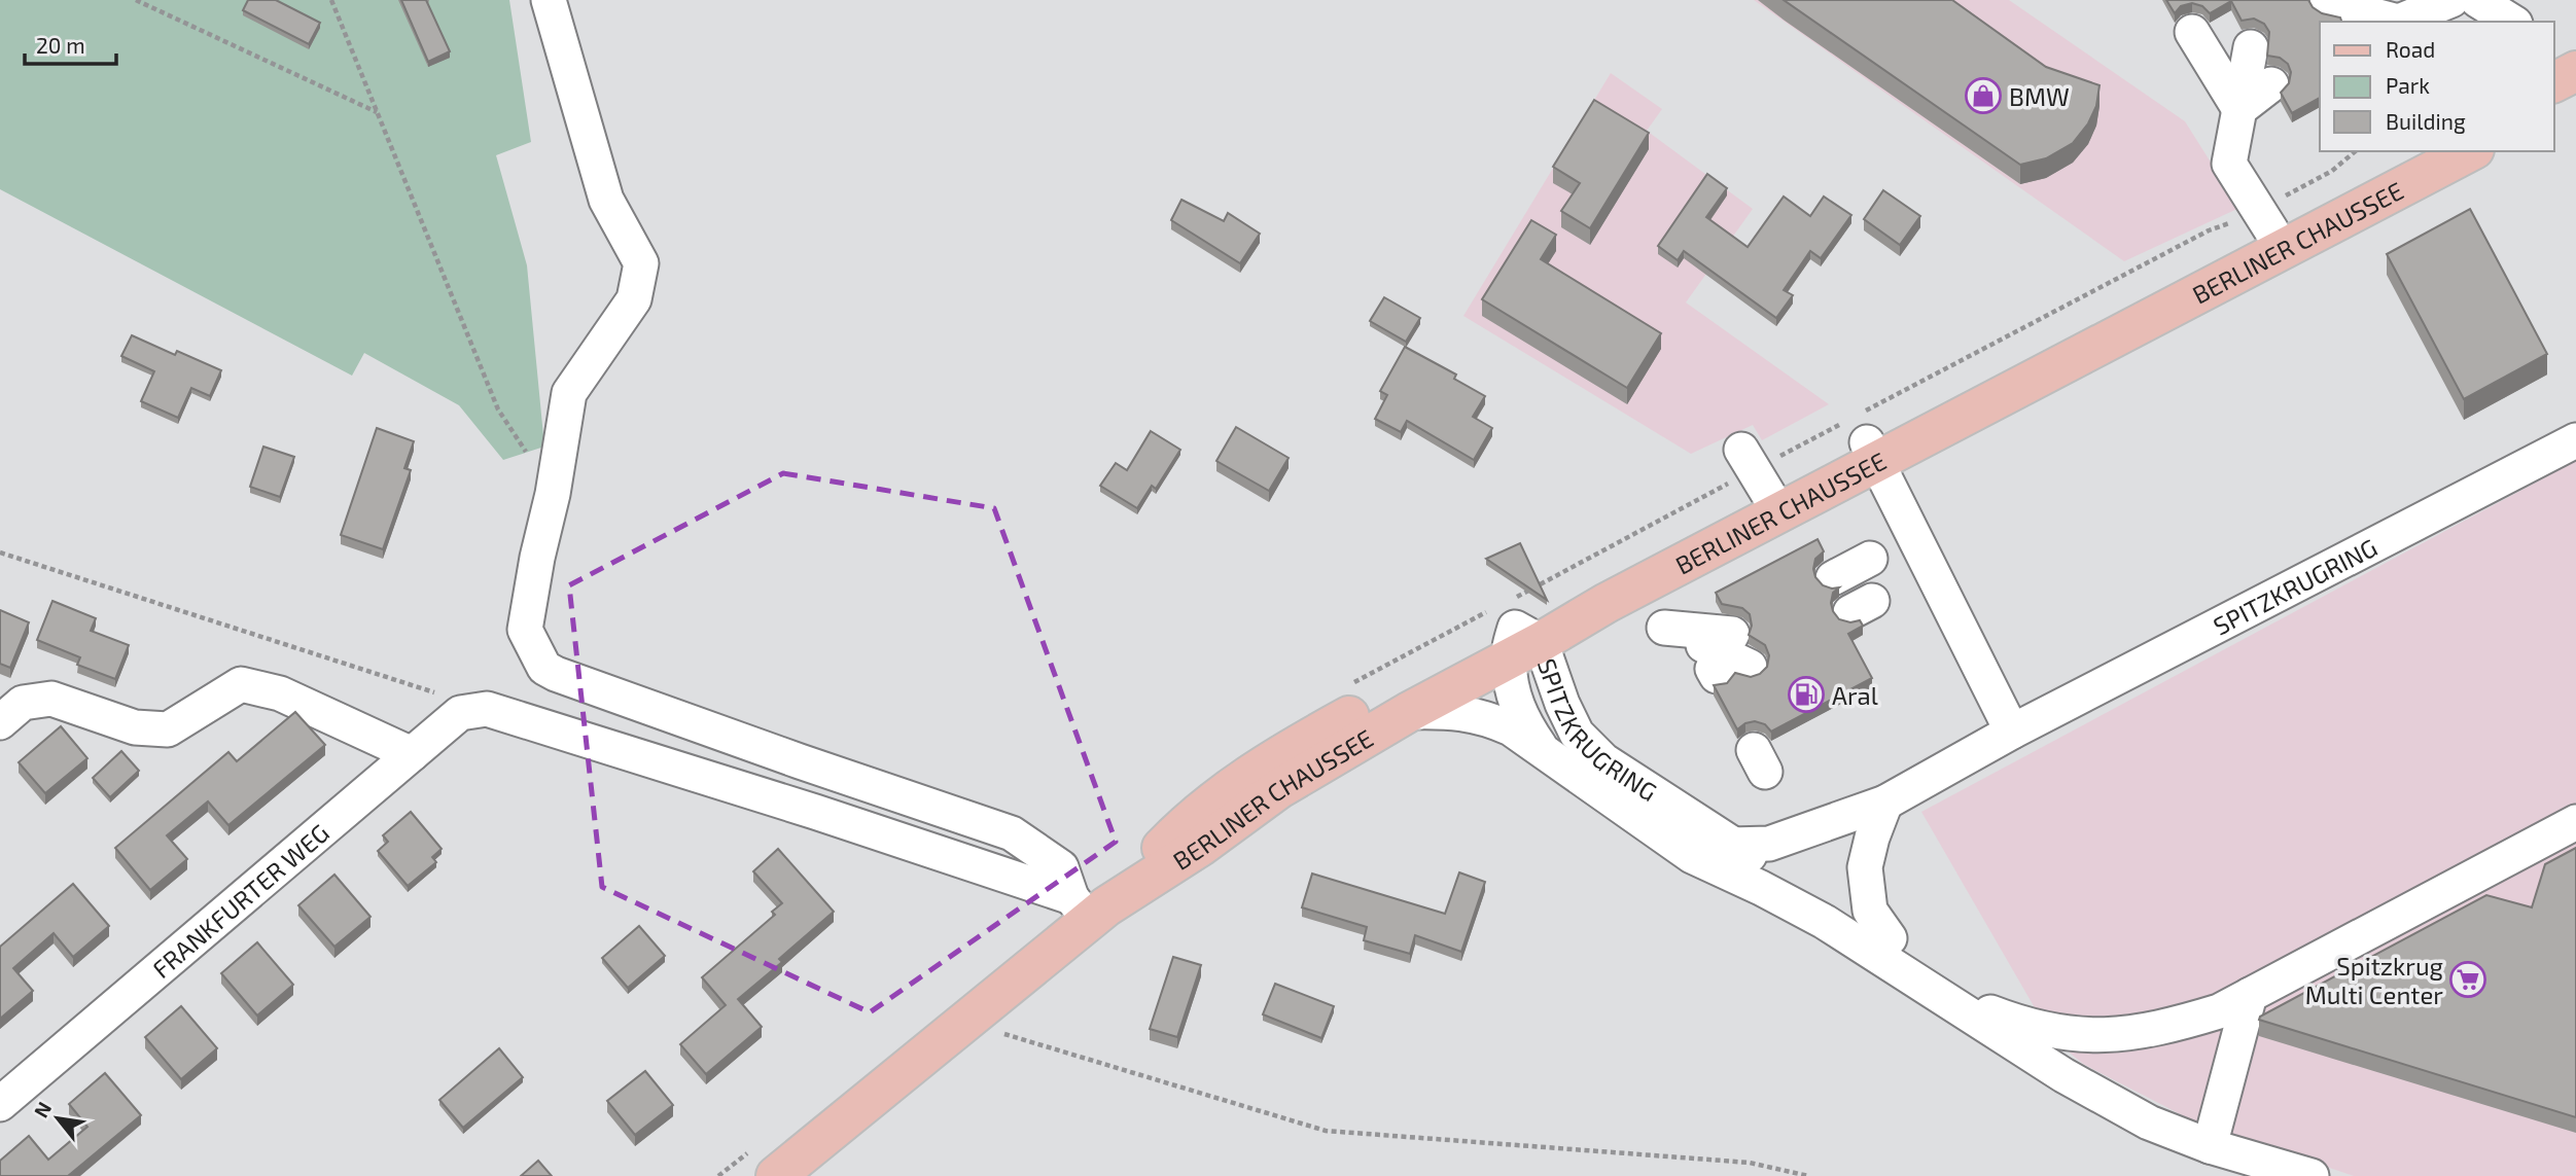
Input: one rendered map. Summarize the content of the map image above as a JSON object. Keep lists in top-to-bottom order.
{
  "streets": {
    "main road": ["BERLINER CHAUSSEE"],
    "street": ["SPITZKRUGRING", "FRANKFURTER WEG"]
  },
  "crossings": [
    ["BERLINER CHAUSSEE", "SPITZKRUGRING"]
  ],
  "places": {
    "shop": ["BMW"],
    "fuel station": ["Aral"],
    "supermarket": ["Spitzkrug Multi Center"]
  },
  "legend": ["Road", "Park", "Building"],
  "scale_bar": "20 m",
  "north": "top left"
}
